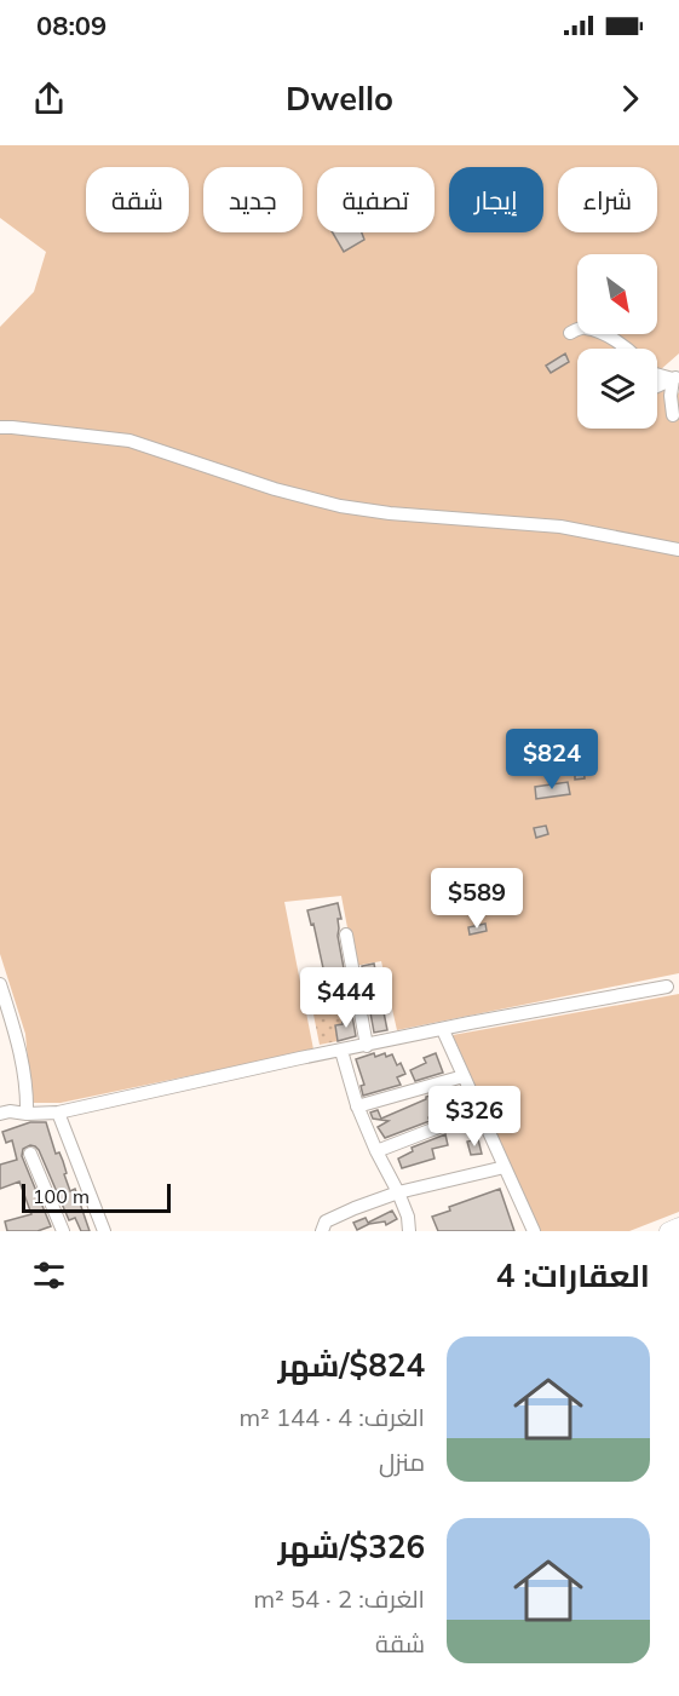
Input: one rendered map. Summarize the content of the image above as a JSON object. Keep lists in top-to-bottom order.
{
  "scale_bar": "100 m",
  "north": "bottom right",
  "page": {
    "status": "08:09",
    "header": "Dwello",
    "chip": [
      "شراء",
      "إيجار",
      "تصفية",
      "جديد",
      "شقة"
    ],
    "price": [
      "$824",
      "$589",
      "$444",
      "$326"
    ],
    "scale": "100 m",
    "heading": "العقارات: 4",
    "list": [
      {
        "name": "$824/شهر",
        "note": "الغرف: 4 · 144 m² · منزل"
      },
      {
        "name": "$326/شهر",
        "note": "الغرف: 2 · 54 m² · شقة"
      }
    ]
  }
}
